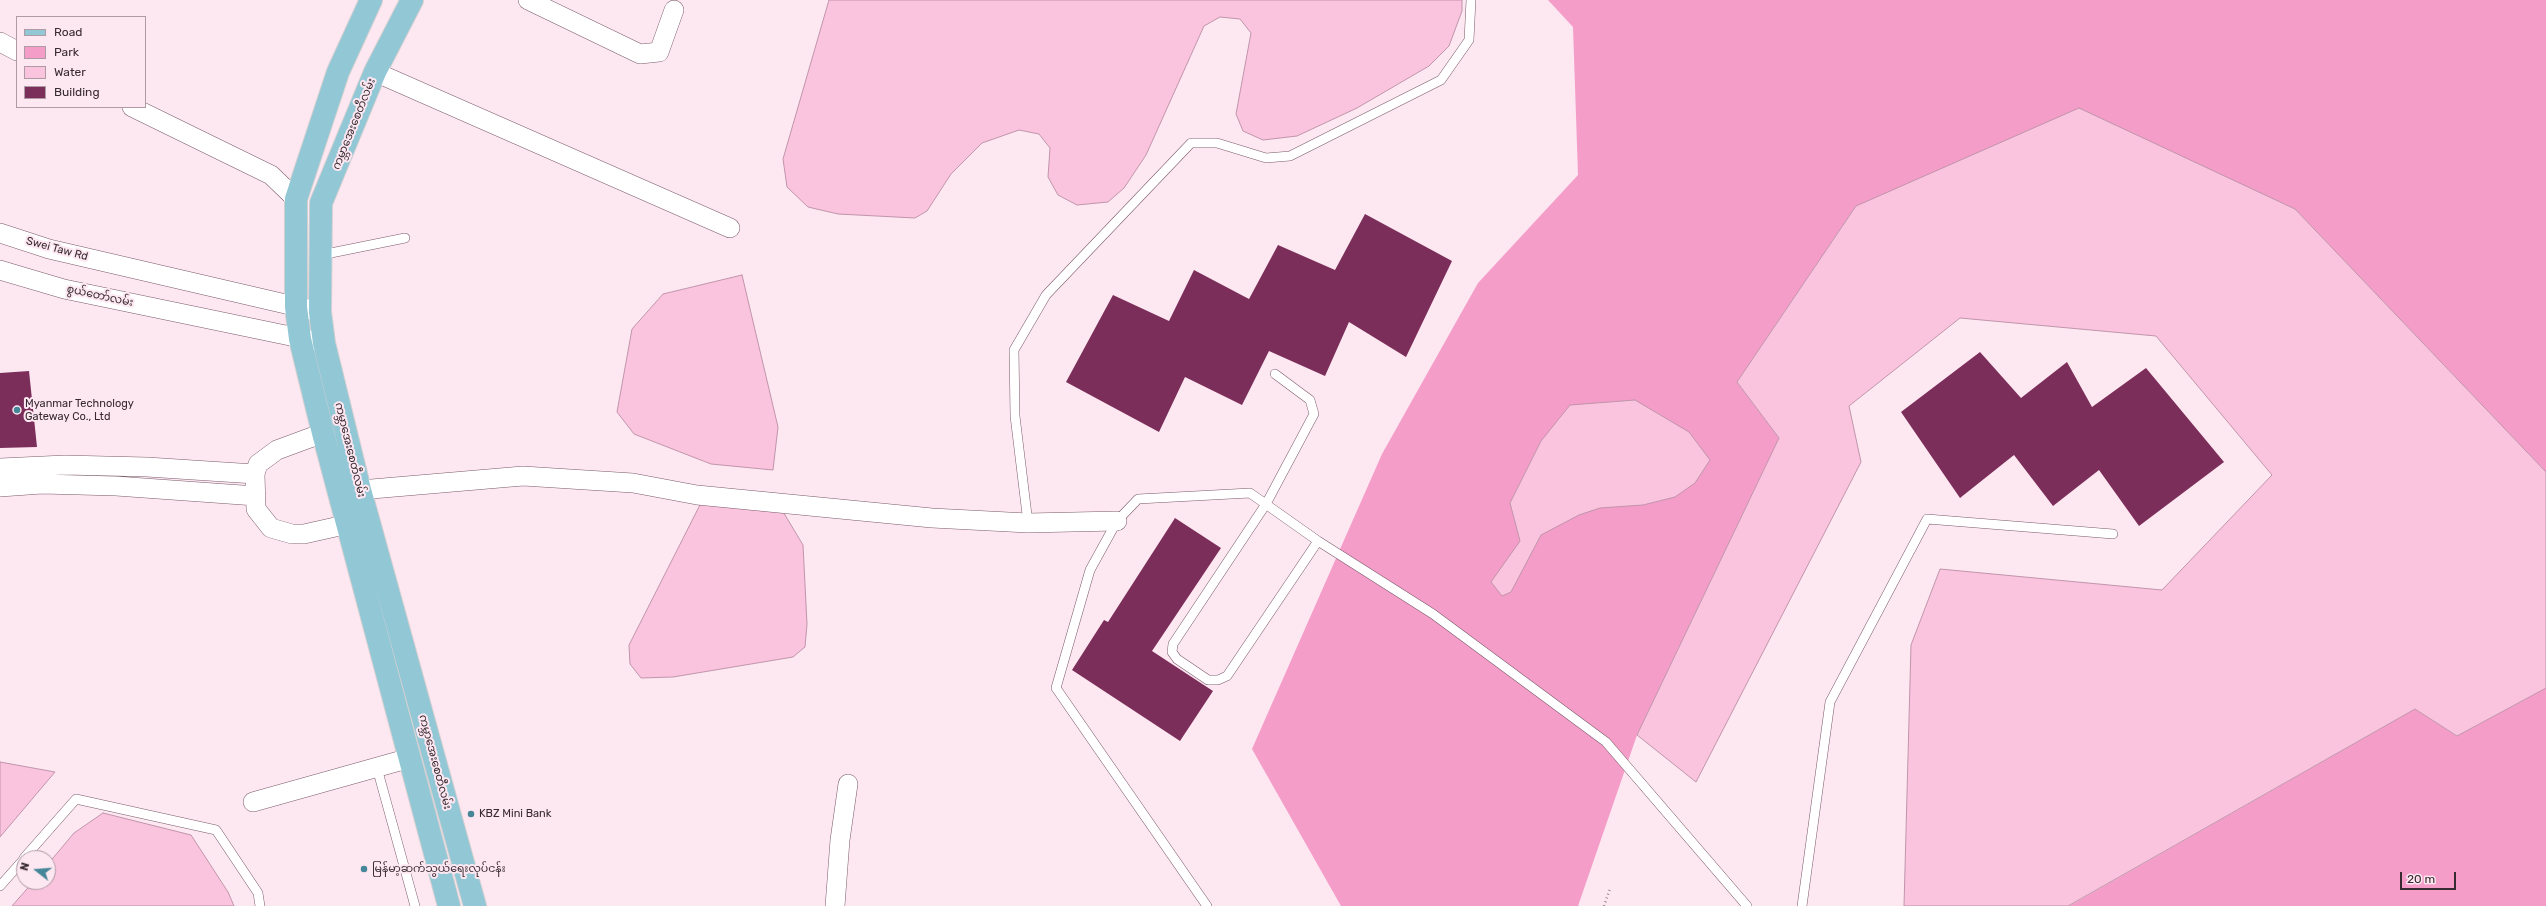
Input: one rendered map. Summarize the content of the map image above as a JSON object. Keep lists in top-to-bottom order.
{
  "streets": {
    "main road": ["ကမ္ဘာအေးစေတီလမ်း"],
    "street": ["Swei Taw Rd", "စွယ်တော်လမ်း"]
  },
  "crossings": [
    ["ကမ္ဘာအေးစေတီလမ်း", "Swei Taw Rd"],
    ["ကမ္ဘာအေးစေတီလမ်း", "စွယ်တော်လမ်း"]
  ],
  "places": ["Myanmar Technology Gateway Co., Ltd", "KBZ Mini Bank", "မြန်မာ့ဆက်သွယ်ရေးလုပ်ငန်း"],
  "legend": [
    "Road",
    "Park",
    "Water",
    "Building"
  ],
  "scale_bar": "20 m",
  "north": "left"
}
